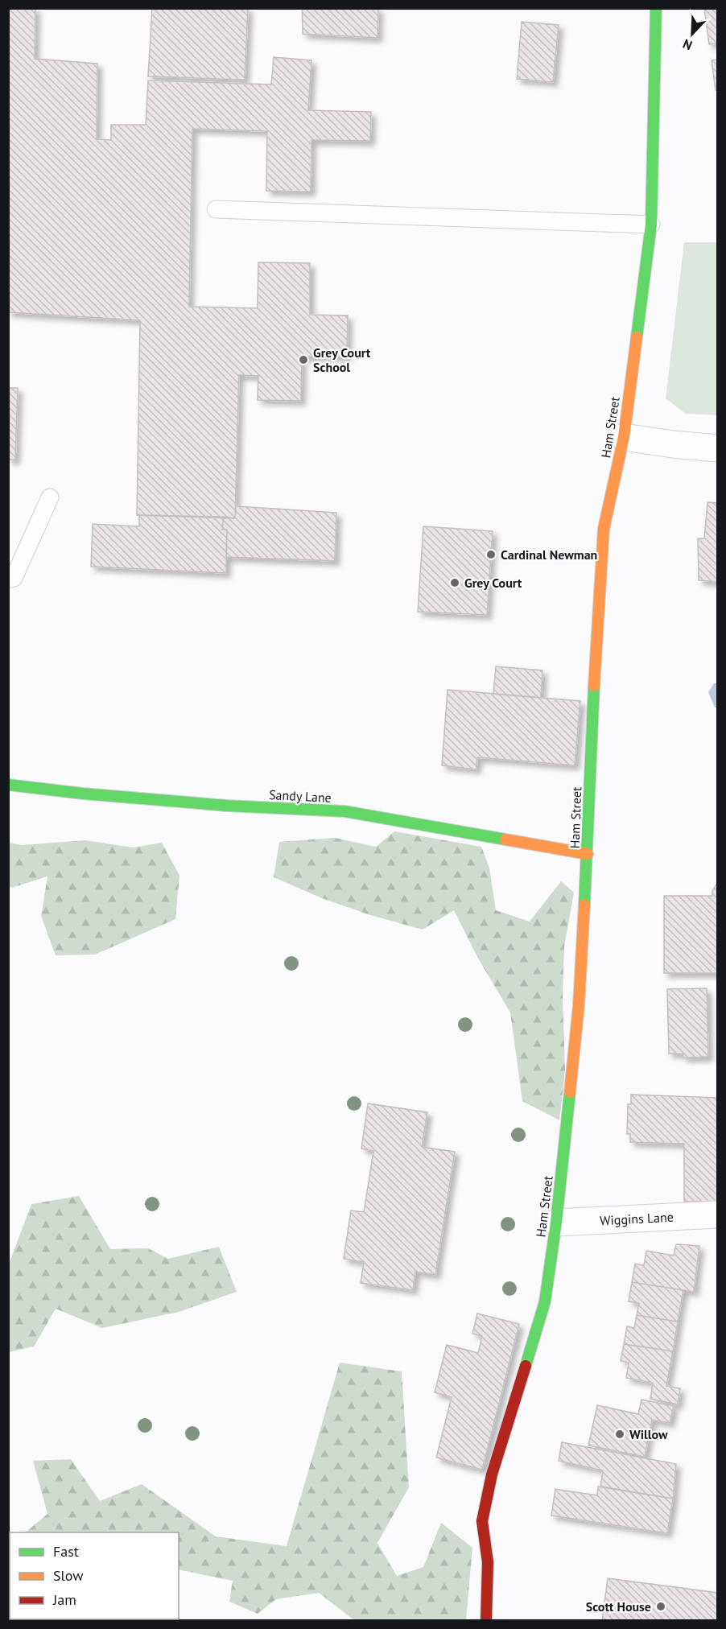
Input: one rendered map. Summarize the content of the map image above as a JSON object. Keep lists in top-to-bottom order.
{
  "streets": {
    "street": ["Ham Street", "Sandy Lane", "Wiggins Lane"]
  },
  "crossings": [
    ["Ham Street", "Sandy Lane"],
    ["Ham Street", "Wiggins Lane"]
  ],
  "places": [
    "Grey Court School",
    "Cardinal Newman",
    "Grey Court",
    "Willow",
    "Scott House"
  ],
  "legend": ["Fast", "Slow", "Jam"],
  "north": "bottom left"
}
